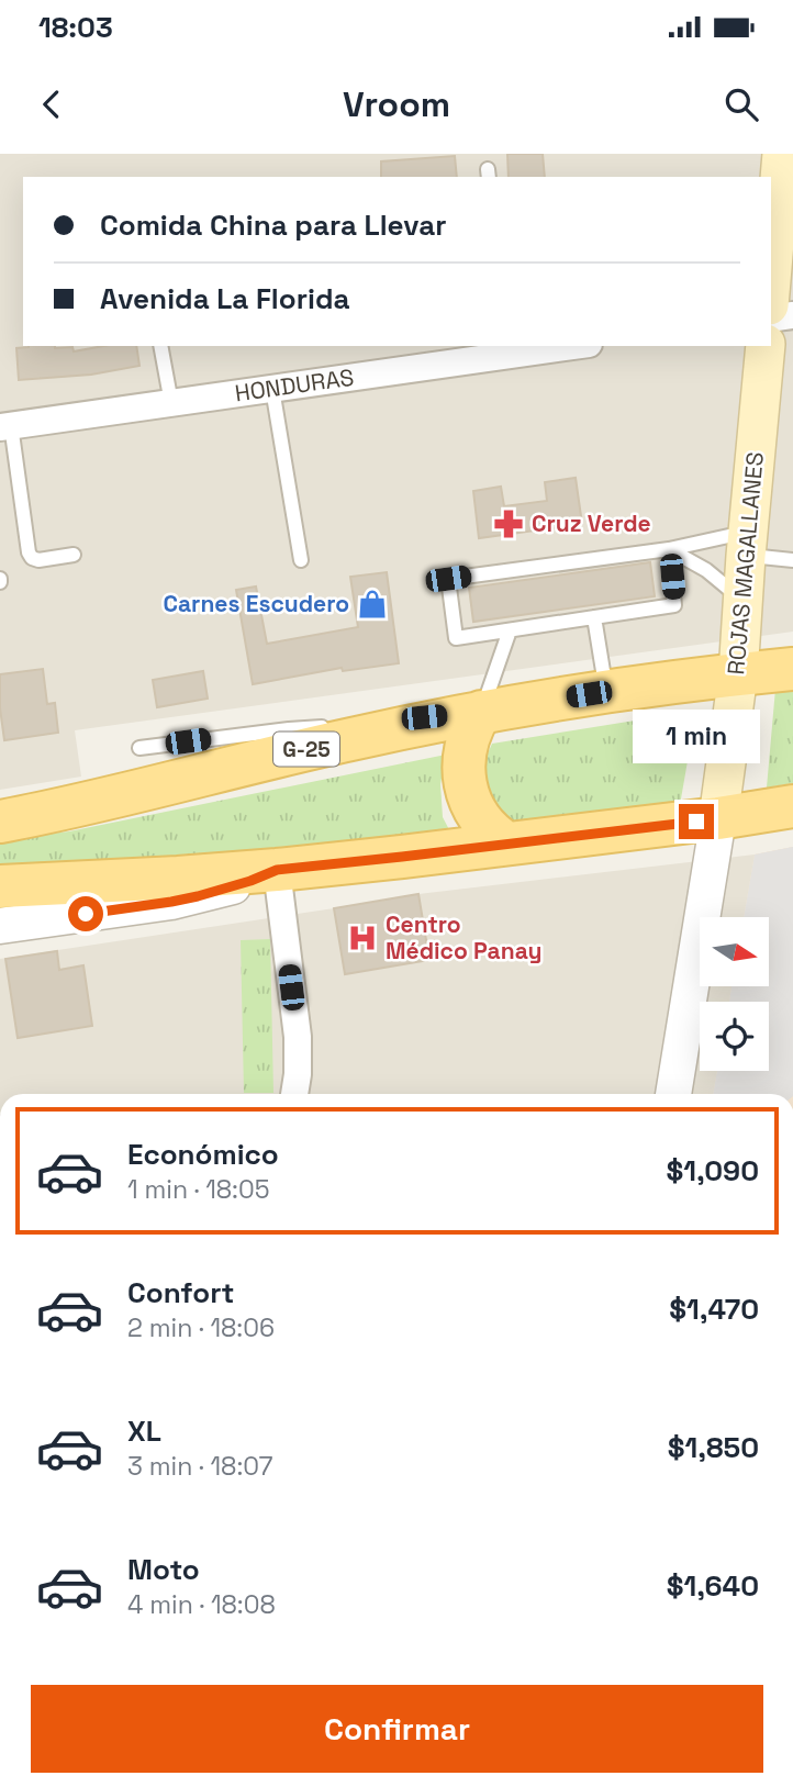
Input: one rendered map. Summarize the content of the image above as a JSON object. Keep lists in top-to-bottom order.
{
  "streets": {
    "main road": ["ROJAS MAGALLANES", "G-25"],
    "street": ["HONDURAS"]
  },
  "crossings": [
    ["ROJAS MAGALLANES", "G-25"]
  ],
  "places": {
    "pharmacy": ["Cruz Verde"],
    "shop": ["Carnes Escudero"],
    "hospital": ["Centro Médico Panay"]
  },
  "north": "right",
  "page": {
    "status": "18:03",
    "header": "Vroom",
    "banner": ["Comida China para Llevar", "Avenida La Florida"],
    "bubble": "1 min",
    "list": [
      {
        "name": "Económico",
        "note": "1 min · 18:05",
        "value": "$1,090"
      },
      {
        "name": "Confort",
        "note": "2 min · 18:06",
        "value": "$1,470"
      },
      {
        "name": "XL",
        "note": "3 min · 18:07",
        "value": "$1,850"
      },
      {
        "name": "Moto",
        "note": "4 min · 18:08",
        "value": "$1,640"
      }
    ],
    "buttons": "Confirmar"
  }
}
